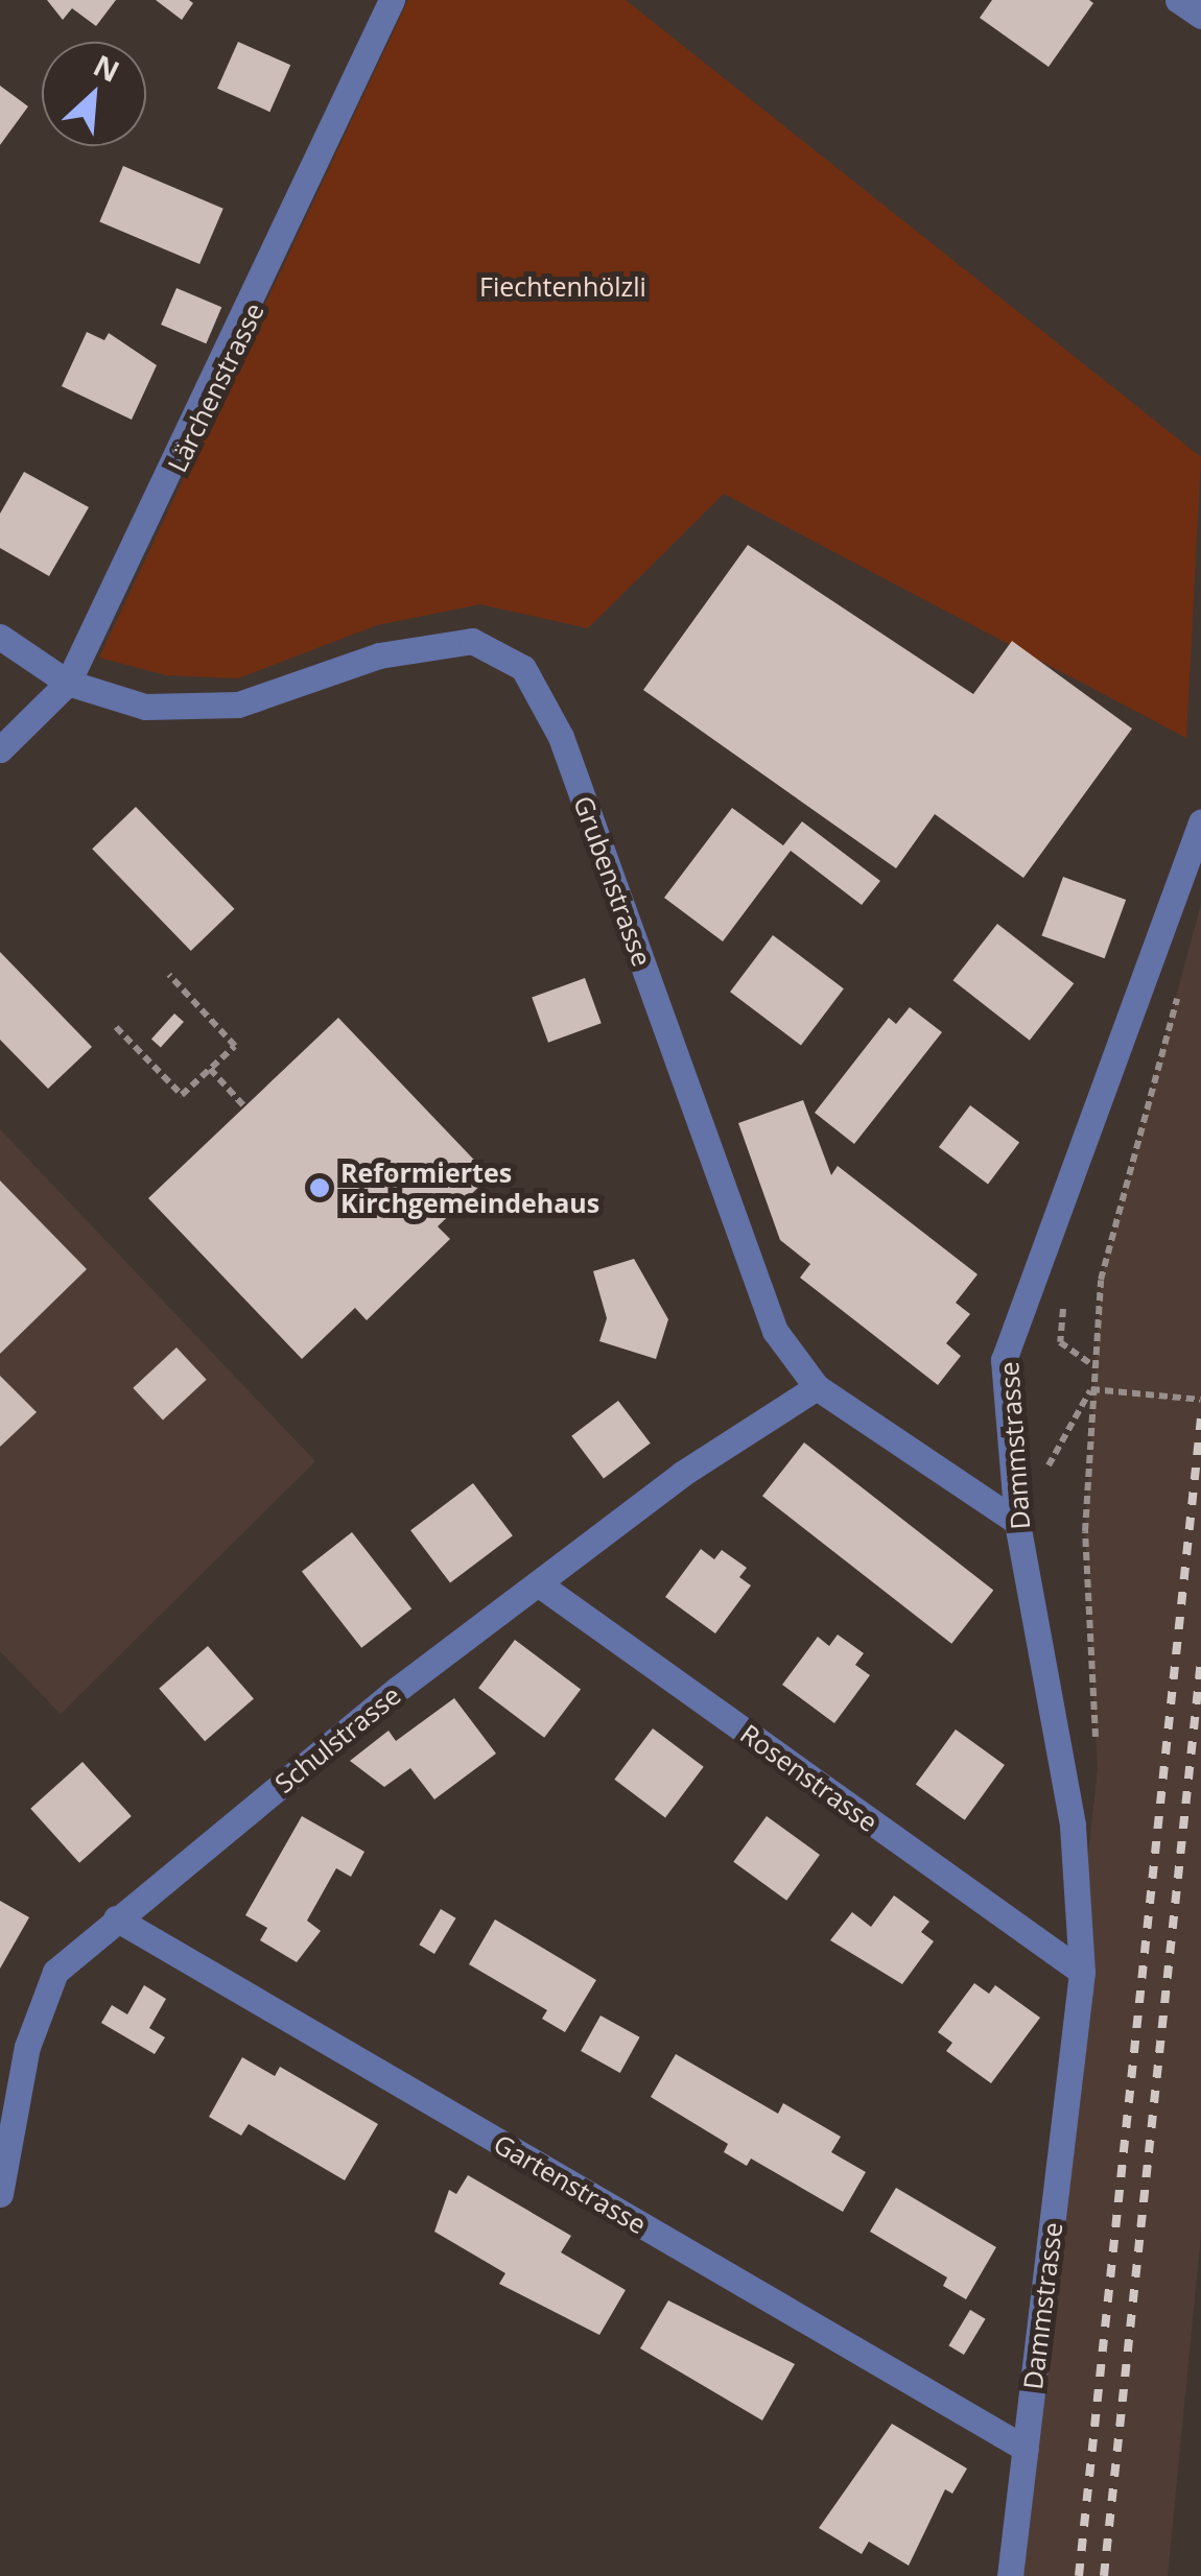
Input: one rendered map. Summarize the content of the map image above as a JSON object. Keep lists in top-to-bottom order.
{
  "streets": {
    "street": [
      "Lärchenstrasse",
      "Grubenstrasse",
      "Dammstrasse",
      "Schulstrasse",
      "Rosenstrasse",
      "Gartenstrasse"
    ]
  },
  "crossings": [
    ["Lärchenstrasse", "Grubenstrasse"],
    ["Grubenstrasse", "Dammstrasse"],
    ["Grubenstrasse", "Schulstrasse"],
    ["Dammstrasse", "Rosenstrasse"],
    ["Dammstrasse", "Gartenstrasse"],
    ["Schulstrasse", "Rosenstrasse"],
    ["Schulstrasse", "Gartenstrasse"]
  ],
  "parks": ["Fiechtenhölzli"],
  "places": ["Reformiertes Kirchgemeindehaus"],
  "north": "top right"
}
